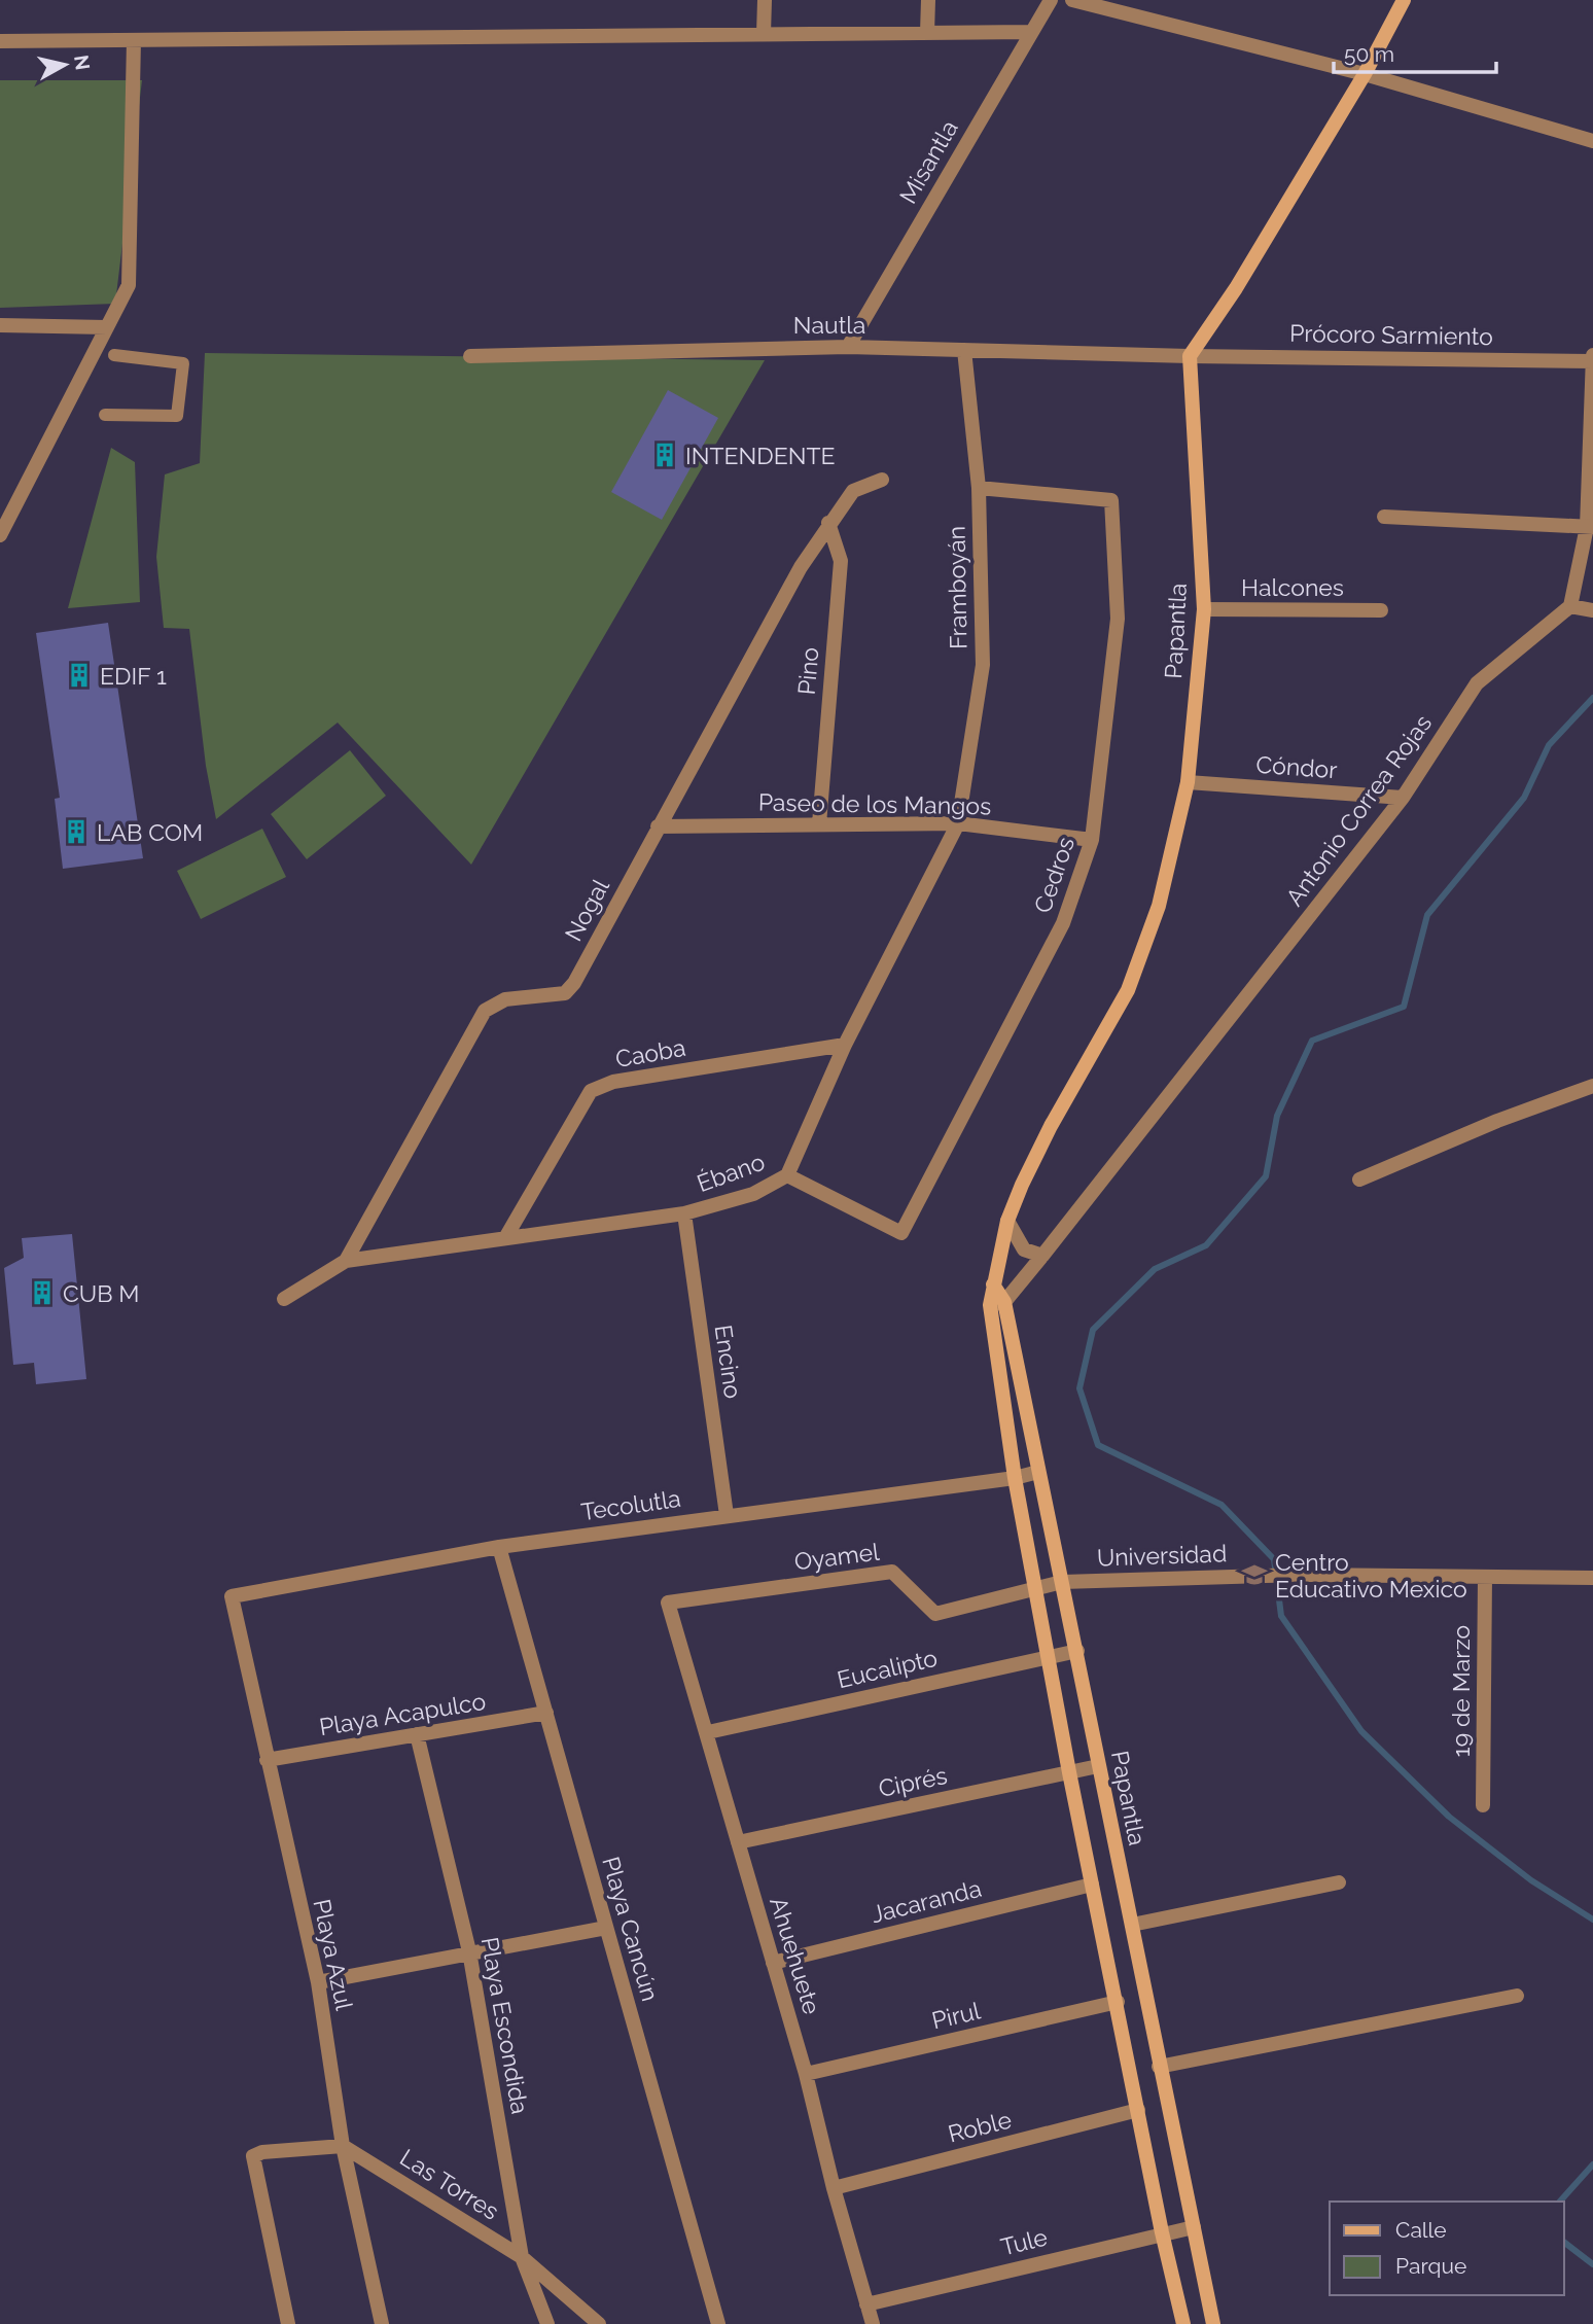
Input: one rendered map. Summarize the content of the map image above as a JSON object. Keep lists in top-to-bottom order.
{
  "streets": {
    "street": [
      "Misantla",
      "Nautla",
      "Prócoro Sarmiento",
      "Halcones",
      "Framboyán",
      "Papantla",
      "Pino",
      "Cóndor",
      "Paseo de los Mangos",
      "Antonio Correa Rojas",
      "Cedros",
      "Nogal",
      "Caoba",
      "Ébano",
      "Encino",
      "Tecolutla",
      "Universidad",
      "Oyamel",
      "Eucalipto",
      "19 de Marzo",
      "Playa Acapulco",
      "Ciprés",
      "Jacaranda",
      "Playa Cancún",
      "Playa Azul",
      "Ahuehuete",
      "Pirul",
      "Playa Escondida",
      "Roble",
      "Las Torres",
      "Tule"
    ]
  },
  "crossings": [
    ["Misantla", "Nautla"],
    ["Nautla", "Prócoro Sarmiento"],
    ["Nautla", "Framboyán"],
    ["Nautla", "Papantla"],
    ["Prócoro Sarmiento", "Papantla"],
    ["Halcones", "Papantla"],
    ["Framboyán", "Paseo de los Mangos"],
    ["Framboyán", "Cedros"],
    ["Framboyán", "Ébano"],
    ["Papantla", "Cóndor"],
    ["Papantla", "Antonio Correa Rojas"],
    ["Papantla", "Tecolutla"],
    ["Papantla", "Universidad"],
    ["Papantla", "Oyamel"],
    ["Papantla", "Eucalipto"],
    ["Papantla", "Ciprés"],
    ["Papantla", "Jacaranda"],
    ["Papantla", "Pirul"],
    ["Papantla", "Roble"],
    ["Papantla", "Tule"],
    ["Pino", "Paseo de los Mangos"],
    ["Pino", "Nogal"],
    ["Cóndor", "Antonio Correa Rojas"],
    ["Paseo de los Mangos", "Cedros"],
    ["Paseo de los Mangos", "Nogal"],
    ["Paseo de los Mangos", "Ébano"],
    ["Cedros", "Ébano"],
    ["Nogal", "Ébano"],
    ["Caoba", "Ébano"],
    ["Ébano", "Encino"],
    ["Encino", "Tecolutla"],
    ["Tecolutla", "Playa Cancún"],
    ["Tecolutla", "Playa Azul"],
    ["Universidad", "Oyamel"],
    ["Universidad", "19 de Marzo"],
    ["Oyamel", "Ahuehuete"],
    ["Eucalipto", "Ahuehuete"],
    ["Playa Acapulco", "Playa Cancún"],
    ["Playa Acapulco", "Playa Azul"],
    ["Playa Acapulco", "Playa Escondida"],
    ["Ciprés", "Ahuehuete"],
    ["Jacaranda", "Ahuehuete"],
    ["Playa Azul", "Las Torres"],
    ["Ahuehuete", "Pirul"],
    ["Ahuehuete", "Roble"],
    ["Ahuehuete", "Tule"],
    ["Playa Escondida", "Las Torres"]
  ],
  "places": {
    "building": [
      "INTENDENTE",
      "EDIF 1",
      "LAB COM",
      "CUB M"
    ],
    "school or university": ["Centro Educativo Mexico"]
  },
  "legend": ["Calle", "Parque"],
  "scale_bar": "50 m",
  "north": "right"
}
